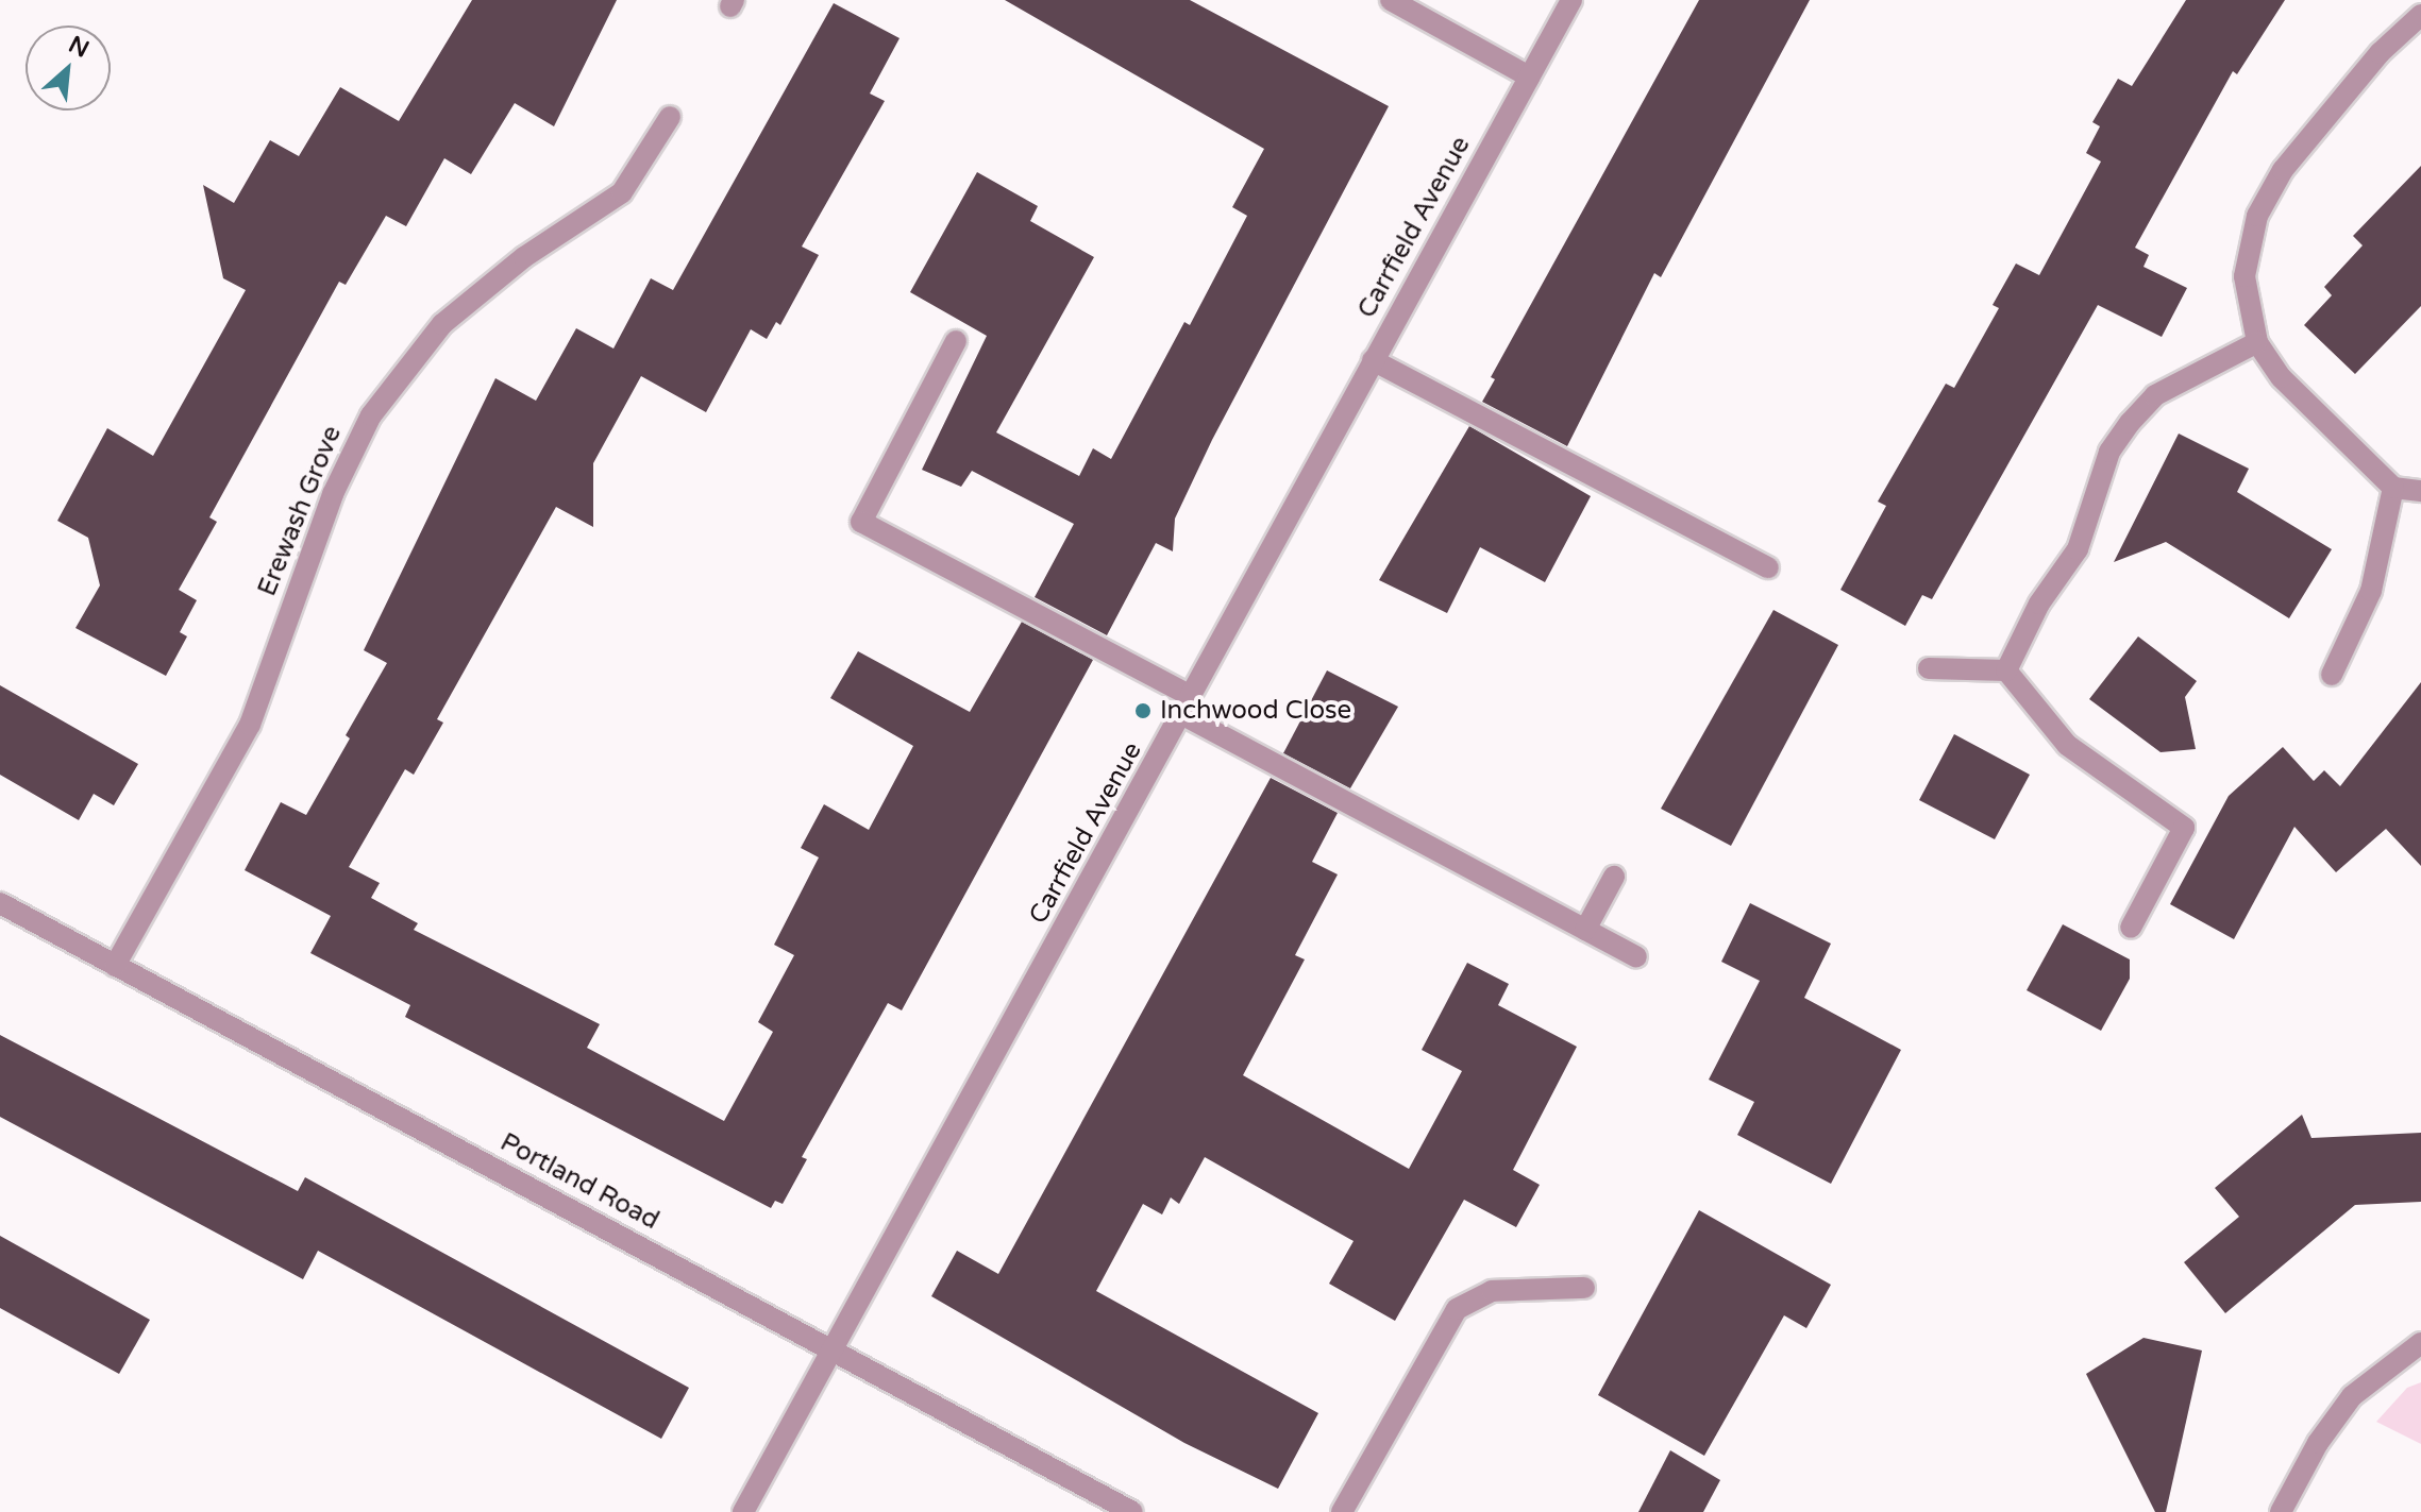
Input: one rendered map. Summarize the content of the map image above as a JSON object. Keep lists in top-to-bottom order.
{
  "streets": {
    "street": ["Carrfield Avenue", "Erewash Grove", "Portland Road"]
  },
  "crossings": [
    ["Carrfield Avenue", "Portland Road"],
    ["Erewash Grove", "Portland Road"]
  ],
  "places": ["Inchwood Close"],
  "north": "top right"
}
